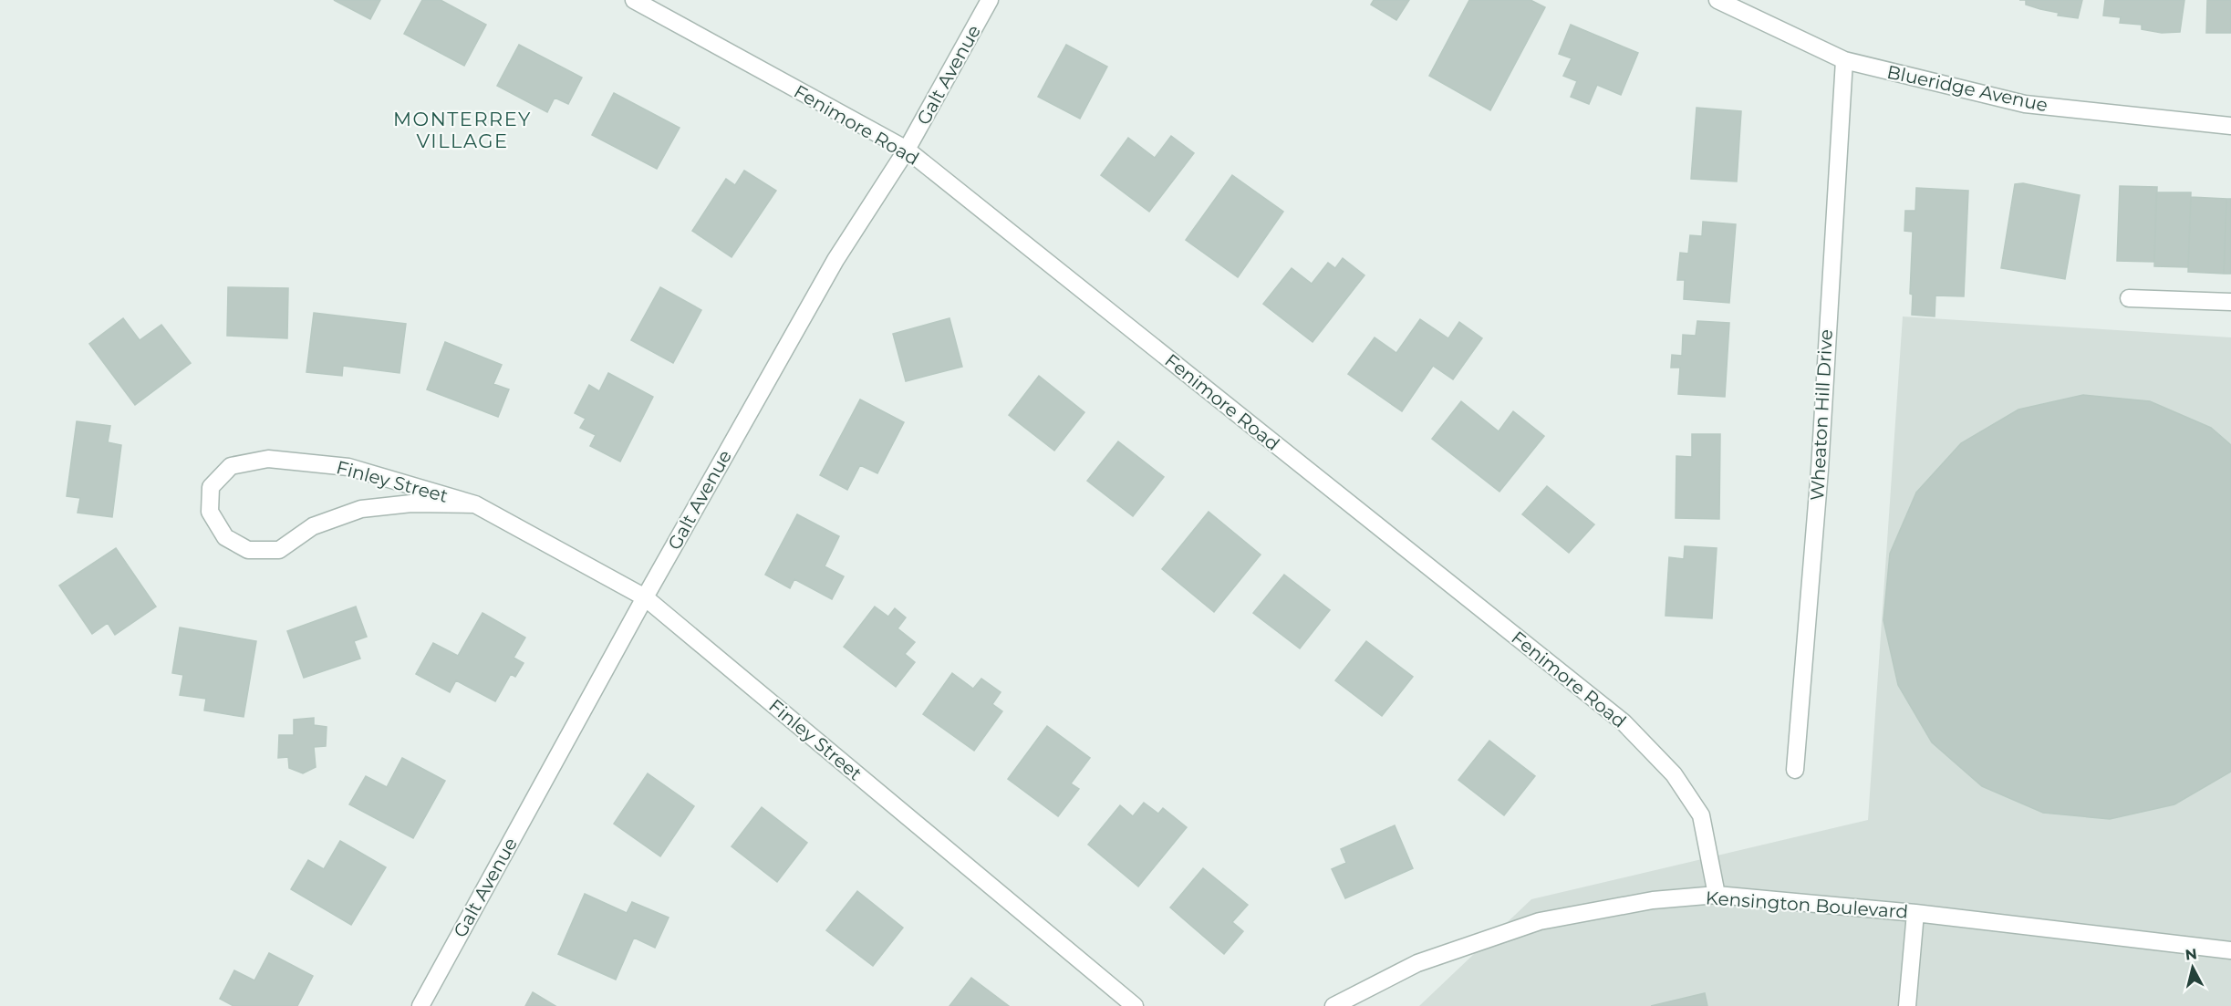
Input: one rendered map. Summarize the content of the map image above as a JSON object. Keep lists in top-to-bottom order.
{
  "streets": {
    "street": [
      "Galt Avenue",
      "Blueridge Avenue",
      "Fenimore Road",
      "Wheaton Hill Drive",
      "Finley Street",
      "Kensington Boulevard"
    ]
  },
  "crossings": [
    ["Galt Avenue", "Fenimore Road"],
    ["Galt Avenue", "Finley Street"],
    ["Blueridge Avenue", "Wheaton Hill Drive"],
    ["Fenimore Road", "Kensington Boulevard"]
  ],
  "districts": ["MONTERREY VILLAGE"],
  "north": "top"
}
